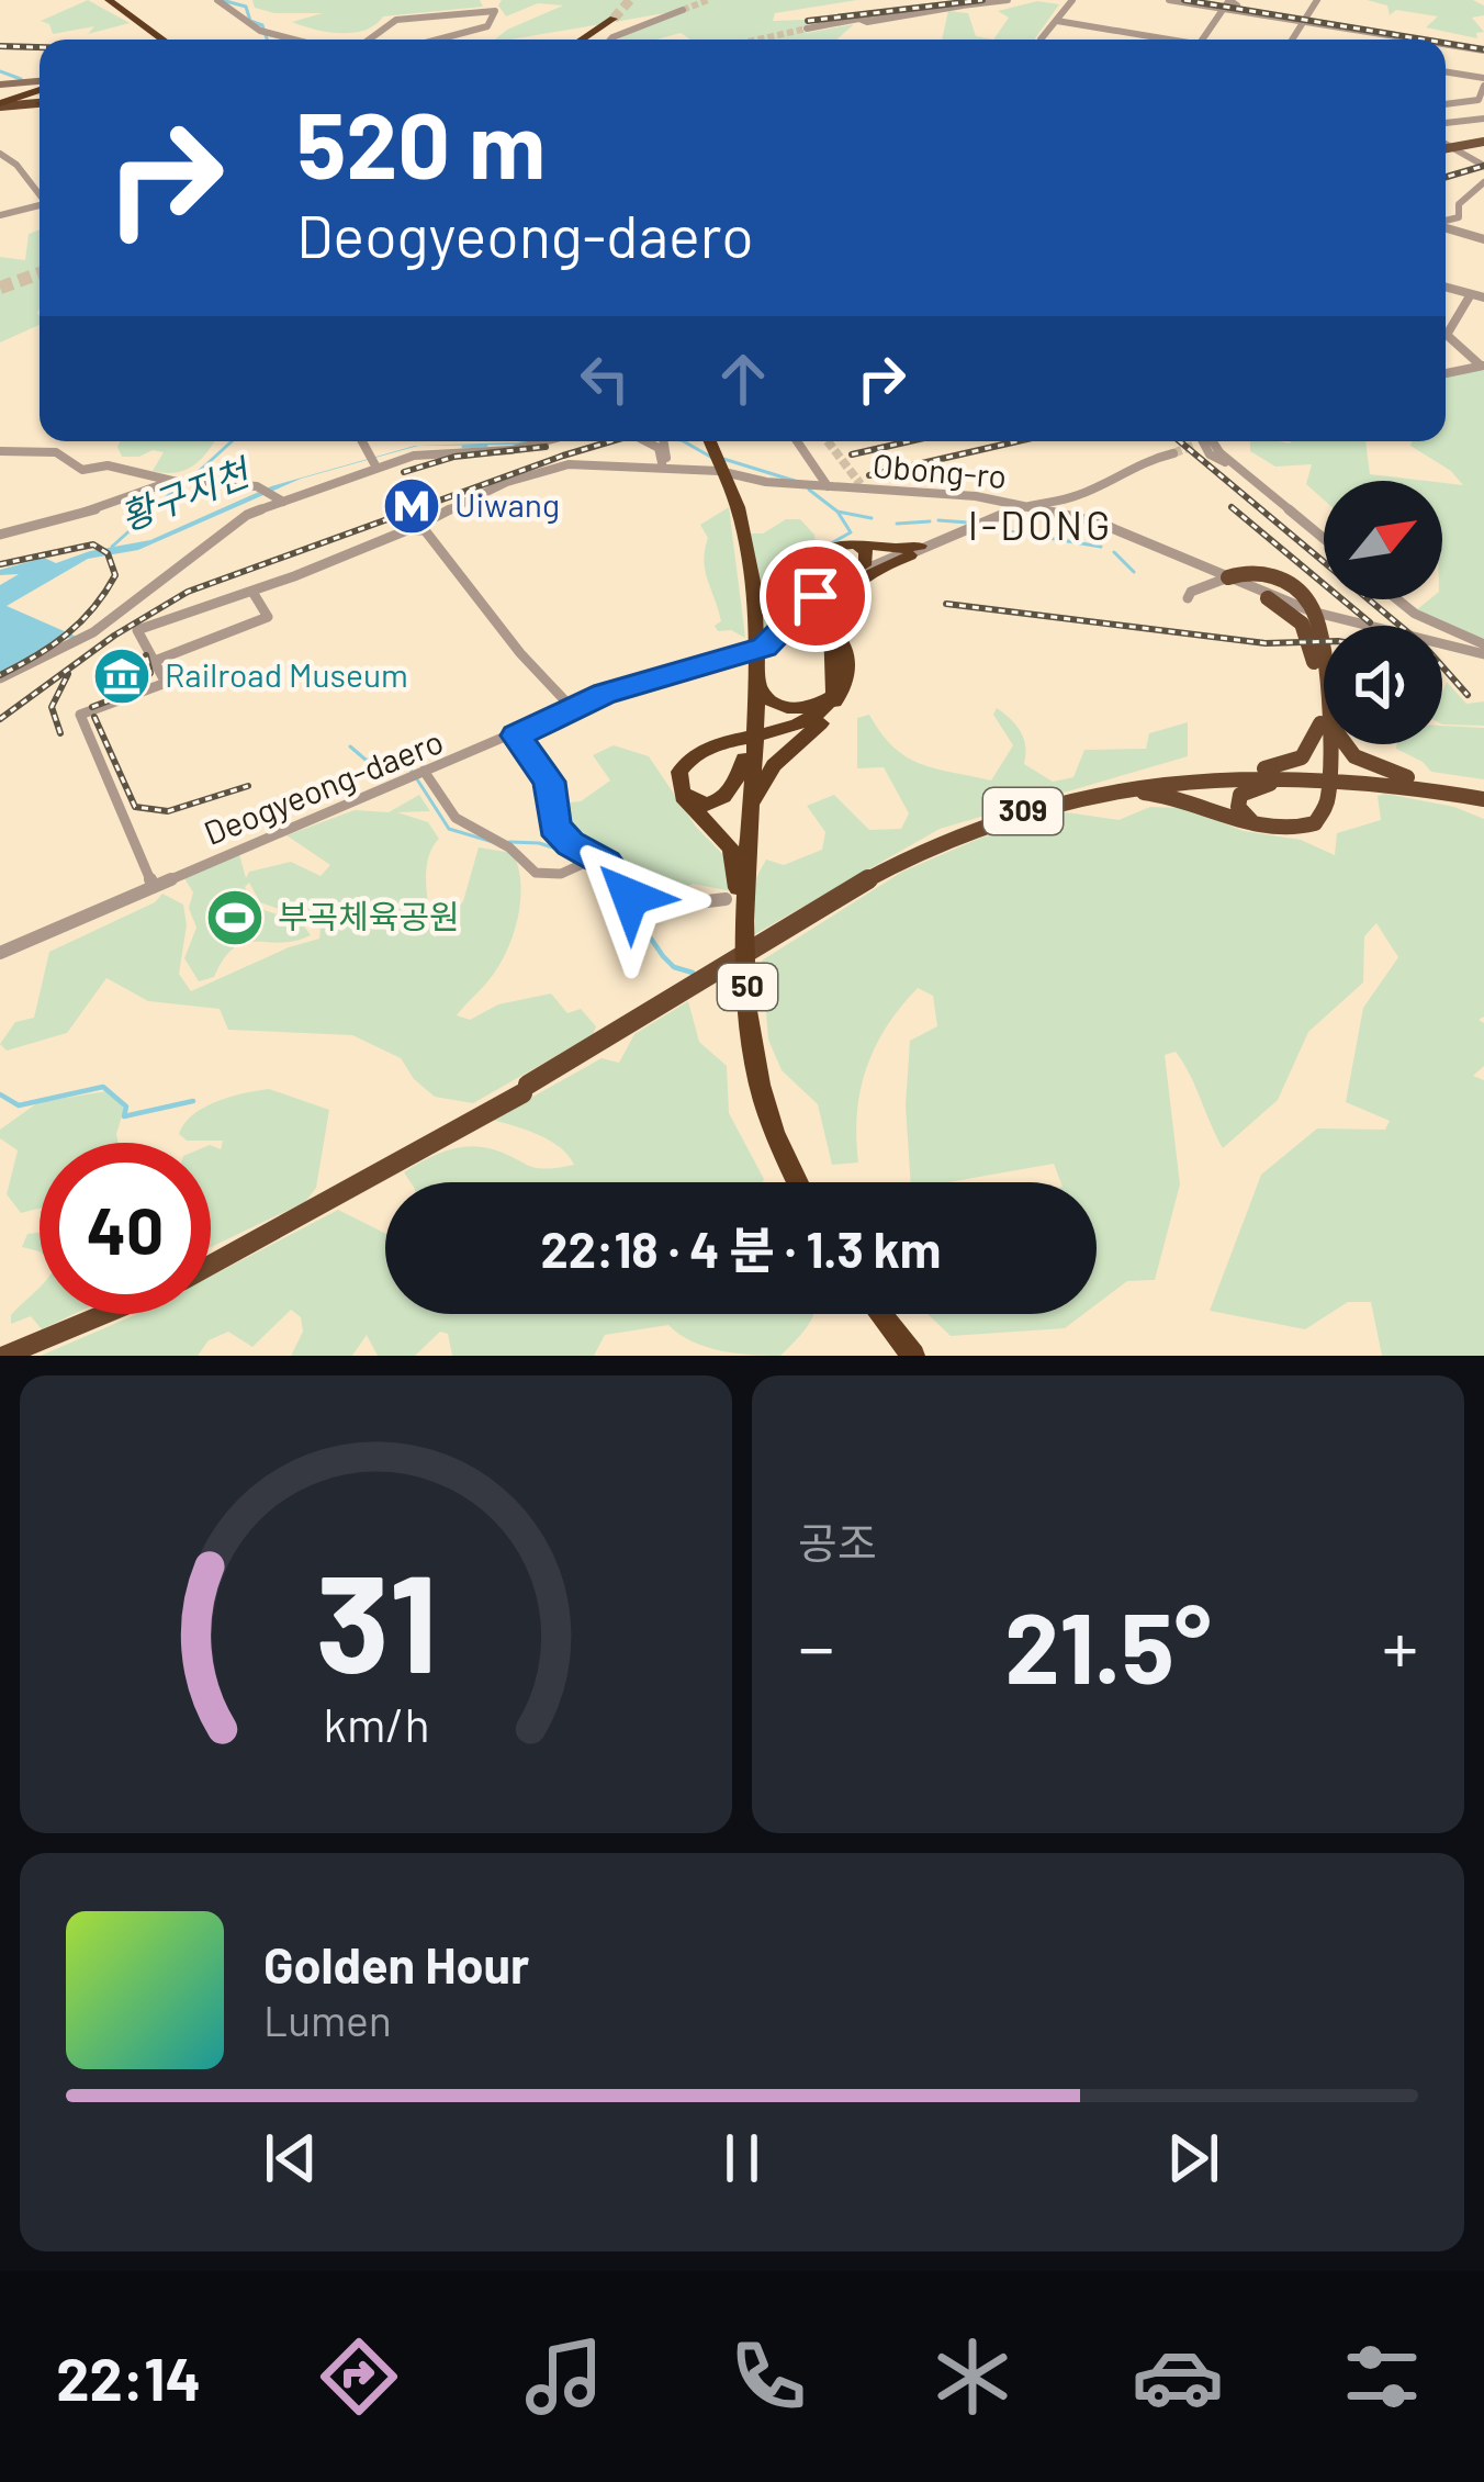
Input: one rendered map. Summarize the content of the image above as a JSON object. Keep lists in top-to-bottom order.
{
  "streets": {
    "highway": ["309", "50"],
    "street": ["Obong-ro", "Deogyeong-daero"]
  },
  "crossings": [
    ["Obong-ro", "Deogyeong-daero"],
    ["Deogyeong-daero", "50"]
  ],
  "districts": ["I-DONG"],
  "water": ["황구지천"],
  "places": {
    "metro station": ["Uiwang"],
    "museum": ["Railroad Museum"],
    "sports": ["부곡체육공원"]
  },
  "north": "top right",
  "page": {
    "turn": ["520 m", "Deogyeong-daero"],
    "limit": "40",
    "trip": "22:18 · 4 분 · 1.3 km",
    "tile": "공조",
    "heat": ["−", "21.5°", "+"],
    "song": ["Golden Hour", "Lumen"],
    "tabs": "22:14",
    "gauge": ["31", "km/h"]
  }
}
